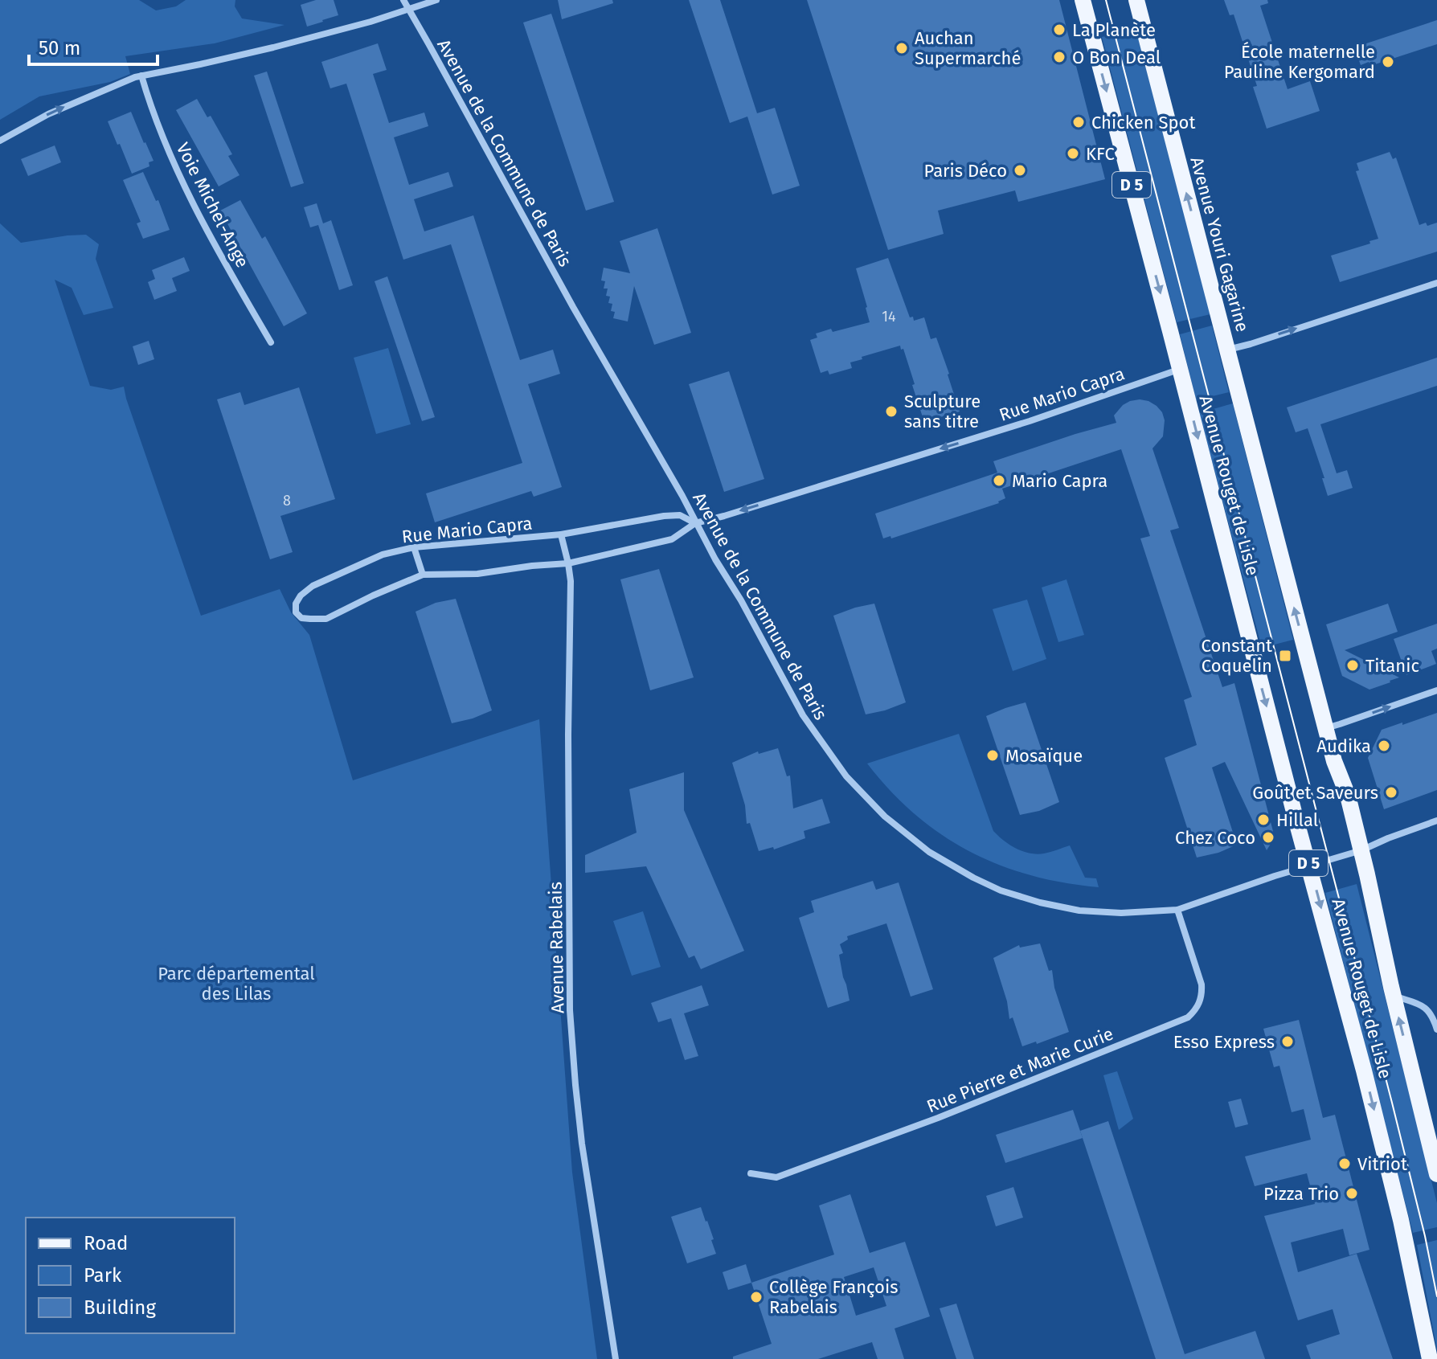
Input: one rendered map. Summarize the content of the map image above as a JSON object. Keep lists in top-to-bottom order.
{
  "streets": {
    "main road": ["D 5", "Avenue Youri Gagarine", "Avenue Rouget de Lisle"],
    "street": [
      "Avenue de la Commune de Paris",
      "Voie Michel-Ange",
      "Rue Mario Capra",
      "Avenue Rabelais",
      "Rue Pierre et Marie Curie"
    ]
  },
  "crossings": [
    ["Avenue de la Commune de Paris", "Rue Mario Capra"],
    ["Avenue de la Commune de Paris", "Avenue Rouget de Lisle"],
    ["Avenue de la Commune de Paris", "Rue Pierre et Marie Curie"],
    ["D 5", "Rue Mario Capra"],
    ["D 5", "Avenue Rouget de Lisle"],
    ["Avenue Youri Gagarine", "Avenue Rouget de Lisle"],
    ["Rue Mario Capra", "Avenue Rouget de Lisle"],
    ["Rue Mario Capra", "Avenue Rabelais"]
  ],
  "one_way": ["Rue Mario Capra"],
  "parks": ["Parc départemental des Lilas"],
  "places": {
    "other": [
      "La Planète",
      "Auchan Supermarché",
      "O Bon Deal",
      "École maternelle Pauline Kergomard",
      "Chicken Spot",
      "KFC",
      "Paris Déco",
      "Sculpture sans titre",
      "Mario Capra",
      "Titanic",
      "Audika",
      "Mosaïque",
      "Goût et Saveurs",
      "Hillal",
      "Chez Coco",
      "Esso Express",
      "Vitriot",
      "Pizza Trio",
      "Collège François Rabelais"
    ],
    "transit": ["Constant Coquelin"]
  },
  "house_numbers": ["14", "8"],
  "legend": ["Road", "Park", "Building"],
  "scale_bar": "50 m"
}
